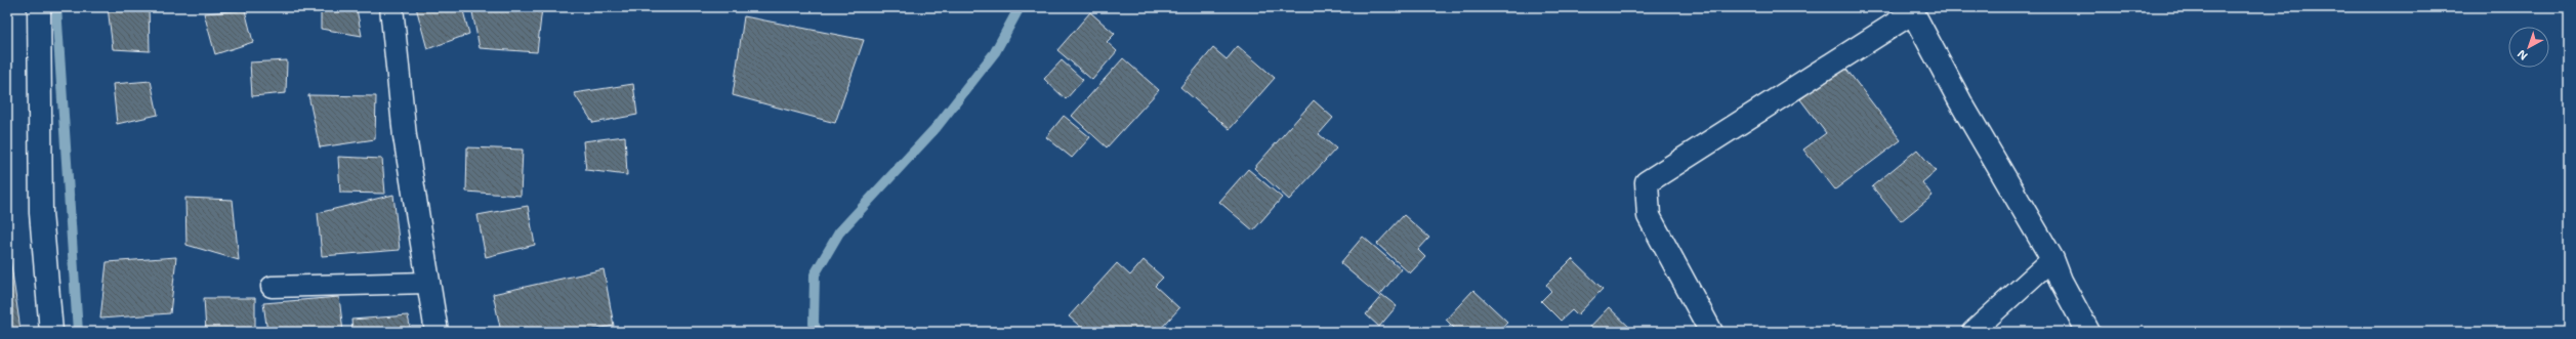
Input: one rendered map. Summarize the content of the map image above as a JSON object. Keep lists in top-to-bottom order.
{
  "north": "bottom left"
}
